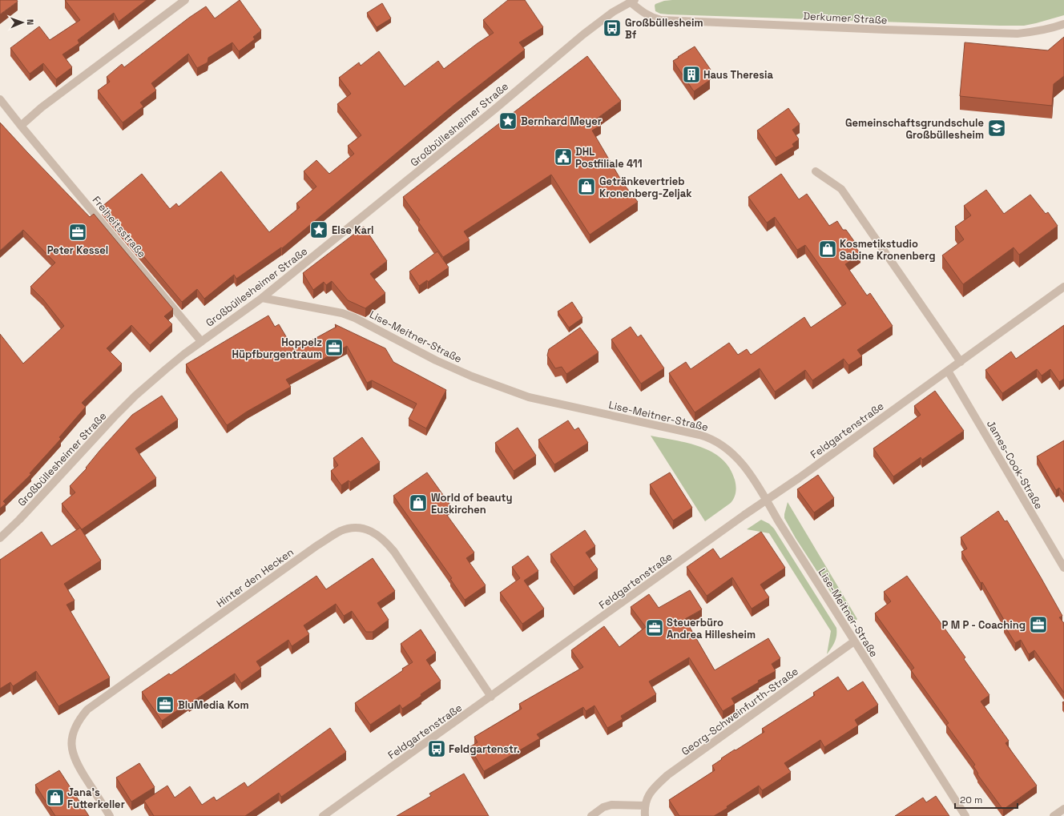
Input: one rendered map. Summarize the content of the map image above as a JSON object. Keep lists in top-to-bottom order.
{
  "streets": {
    "street": [
      "Derkumer Straße",
      "Großbüllesheimer Straße",
      "Freiheitsstraße",
      "Lise-Meitner-Straße",
      "Feldgartenstraße",
      "James-Cook-Straße",
      "Hinter den Hecken",
      "Georg-Schweinfurth-Straße"
    ]
  },
  "crossings": [
    ["Derkumer Straße", "Großbüllesheimer Straße"],
    ["Großbüllesheimer Straße", "Freiheitsstraße"],
    ["Großbüllesheimer Straße", "Lise-Meitner-Straße"],
    ["Lise-Meitner-Straße", "Feldgartenstraße"],
    ["Lise-Meitner-Straße", "Georg-Schweinfurth-Straße"],
    ["Feldgartenstraße", "James-Cook-Straße"],
    ["Feldgartenstraße", "Hinter den Hecken"]
  ],
  "places": {
    "bus stop": ["Großbüllesheim Bf", "Feldgartenstr."],
    "building": ["Haus Theresia"],
    "place": ["Bernhard Meyer", "Else Karl"],
    "school or university": ["Gemeinschaftsgrundschule Großbüllesheim"],
    "public building": ["DHL Postfiliale 411"],
    "shop": [
      "Getränkevertrieb Kronenberg-Zeljak",
      "Kosmetikstudio Sabine Kronenberg",
      "World of beauty Euskirchen",
      "Jana's Futterkeller"
    ],
    "office": [
      "Peter Kessel",
      "Hoppelz Hüpfburgentraum",
      "P M P - Coaching",
      "Steuerbüro Andrea Hillesheim",
      "BluMedia Kom"
    ]
  },
  "scale_bar": "20 m",
  "north": "right"
}
